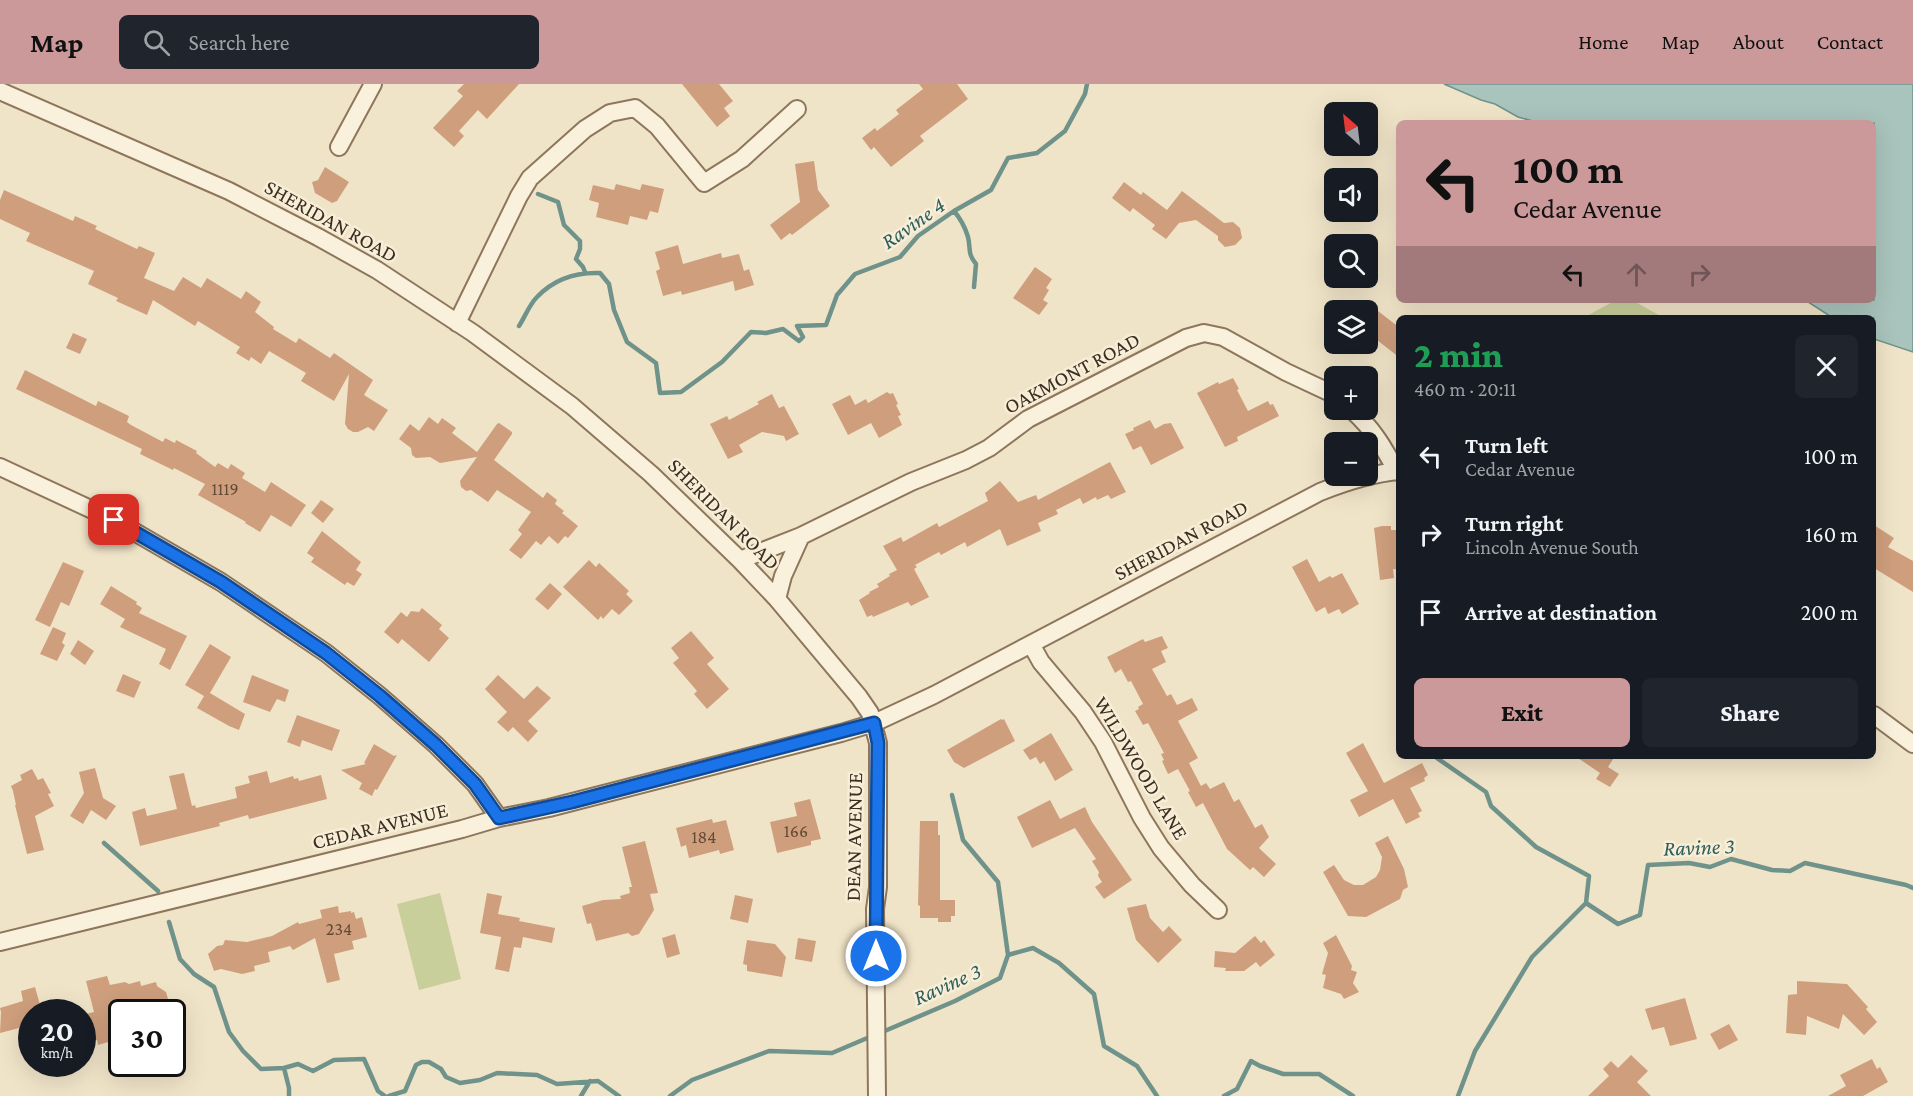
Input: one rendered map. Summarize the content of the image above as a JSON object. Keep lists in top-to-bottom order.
{
  "streets": {
    "street": [
      "SHERIDAN ROAD",
      "OAKMONT ROAD",
      "WILDWOOD LANE",
      "CEDAR AVENUE",
      "DEAN AVENUE"
    ]
  },
  "crossings": [
    ["SHERIDAN ROAD", "OAKMONT ROAD"],
    ["SHERIDAN ROAD", "WILDWOOD LANE"],
    ["SHERIDAN ROAD", "CEDAR AVENUE"],
    ["SHERIDAN ROAD", "DEAN AVENUE"],
    ["CEDAR AVENUE", "DEAN AVENUE"]
  ],
  "water": ["Ravine 4", "Ravine 3"],
  "house_numbers": [
    "1119",
    "166",
    "184",
    "234"
  ],
  "north": "top left",
  "page": {
    "header": "Map",
    "search": "Search here",
    "nav": [
      "Home",
      "Map",
      "About",
      "Contact"
    ],
    "map_buttons": ["+", "−"],
    "turn": ["100 m", "Cedar Avenue"],
    "heading": ["2 min", "460 m · 20:11"],
    "list": [
      {
        "name": "Turn left",
        "note": "Cedar Avenue",
        "value": "100 m"
      },
      {
        "name": "Turn right",
        "note": "Lincoln Avenue South",
        "value": "160 m"
      },
      {
        "name": "Arrive at destination",
        "value": "200 m"
      }
    ],
    "buttons": ["Exit", "Share"],
    "speed": "20 km/h",
    "limit": "30"
  }
}
